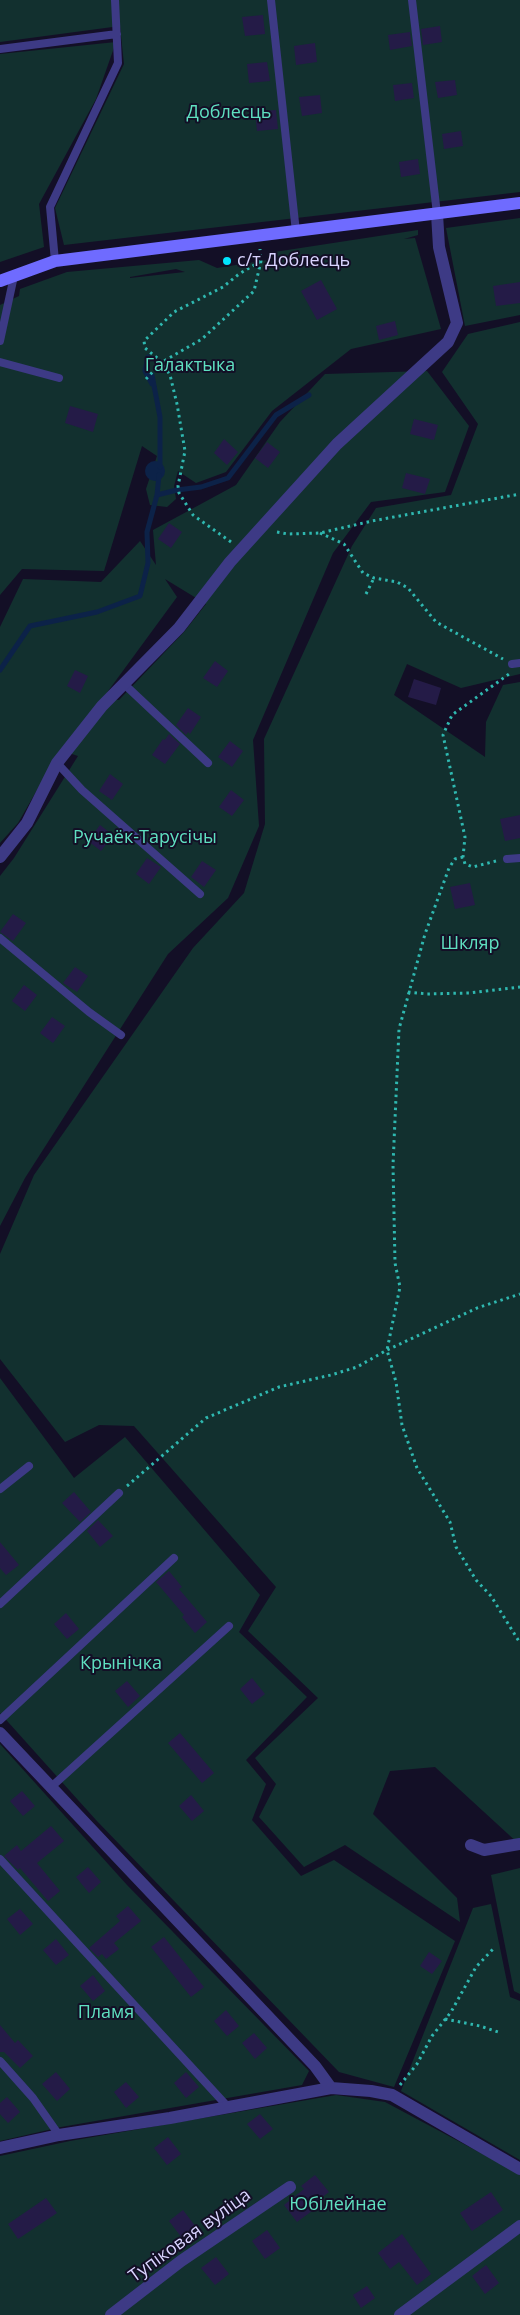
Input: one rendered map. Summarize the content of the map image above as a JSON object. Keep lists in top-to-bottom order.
{
  "streets": {
    "street": ["Тупіковая вуліца"]
  },
  "parks": [
    "Доблесць",
    "Галактыка",
    "Ручаёк-Тарусічы",
    "Шкляр",
    "Крынічка",
    "Пламя",
    "Юбілейнае"
  ],
  "places": ["с/т Доблесць"]
}
